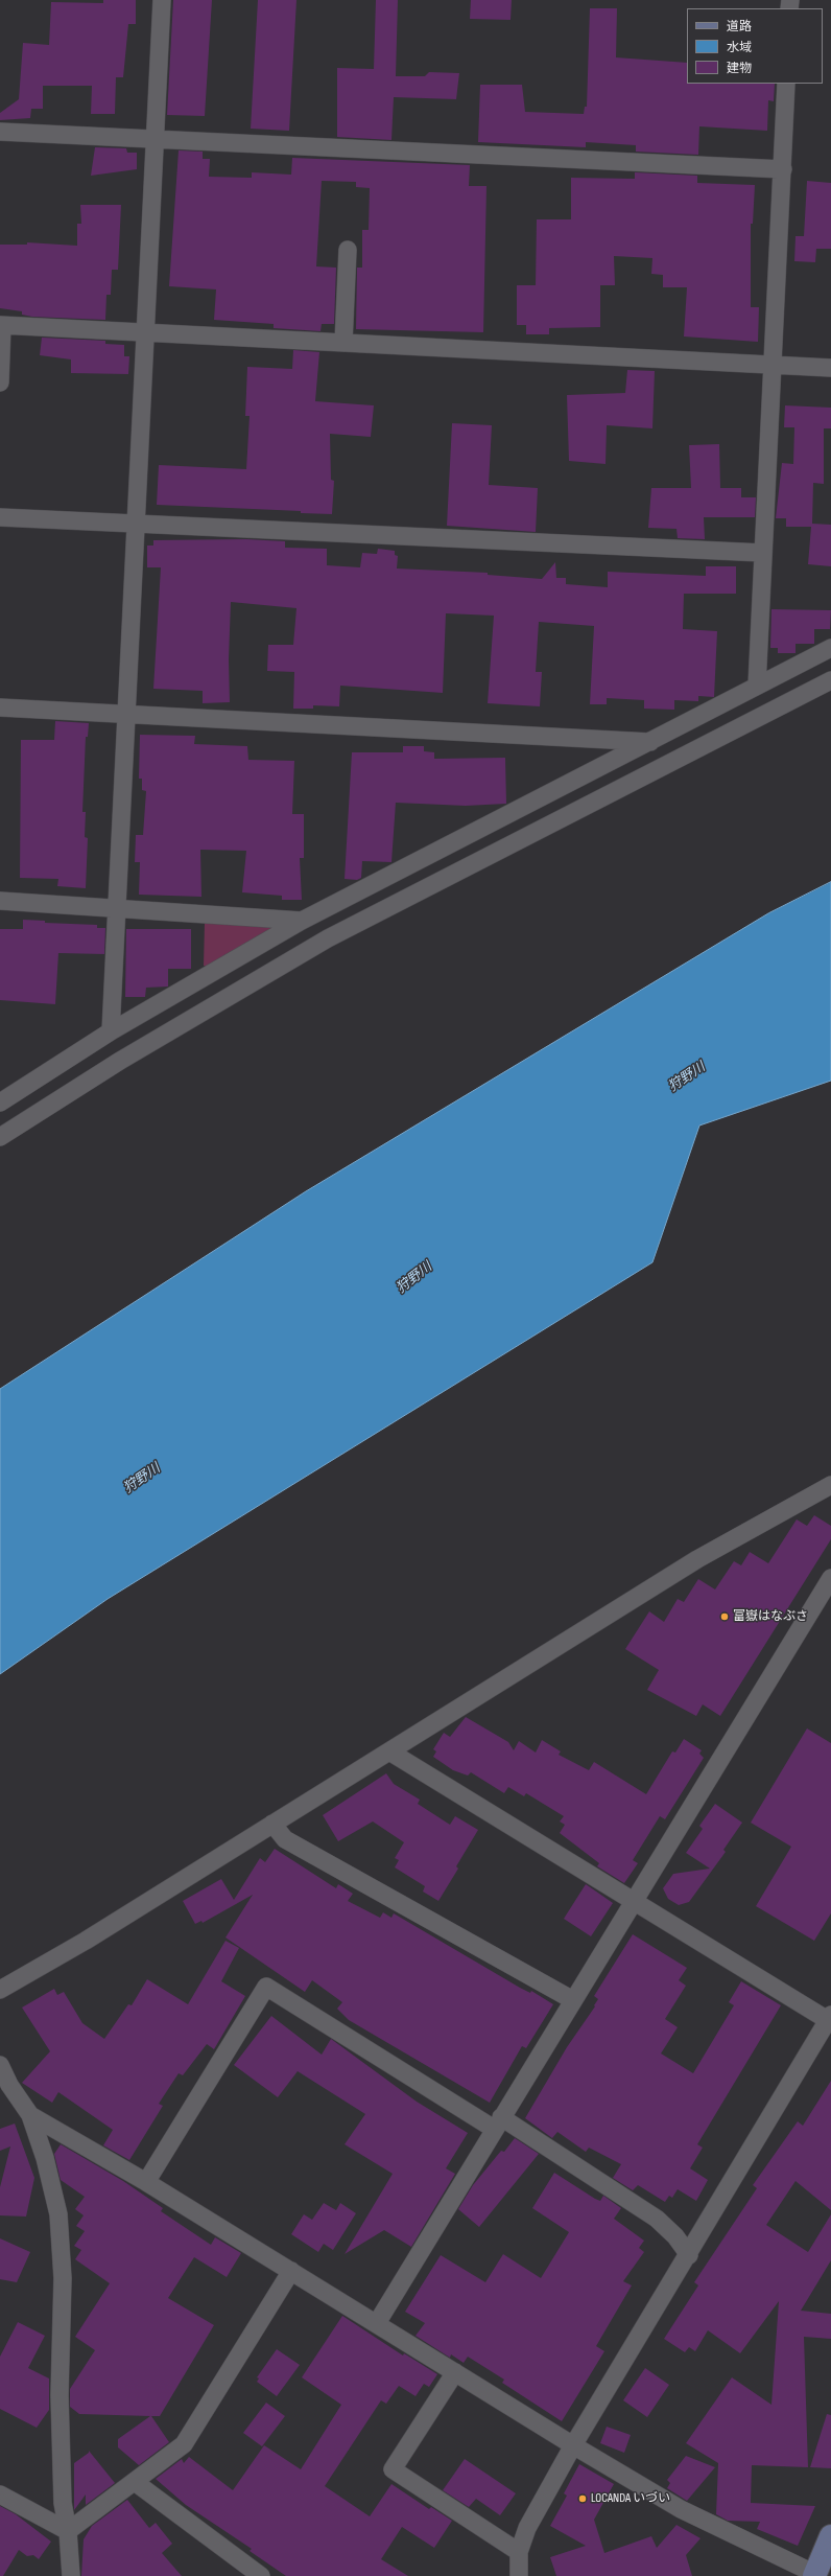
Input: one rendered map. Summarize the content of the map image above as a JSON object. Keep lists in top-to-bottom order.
{
  "water": ["狩野川"],
  "places": ["富嶽はなぶさ", "LOCANDA いづい"],
  "legend": ["道路", "水域", "建物"]
}
